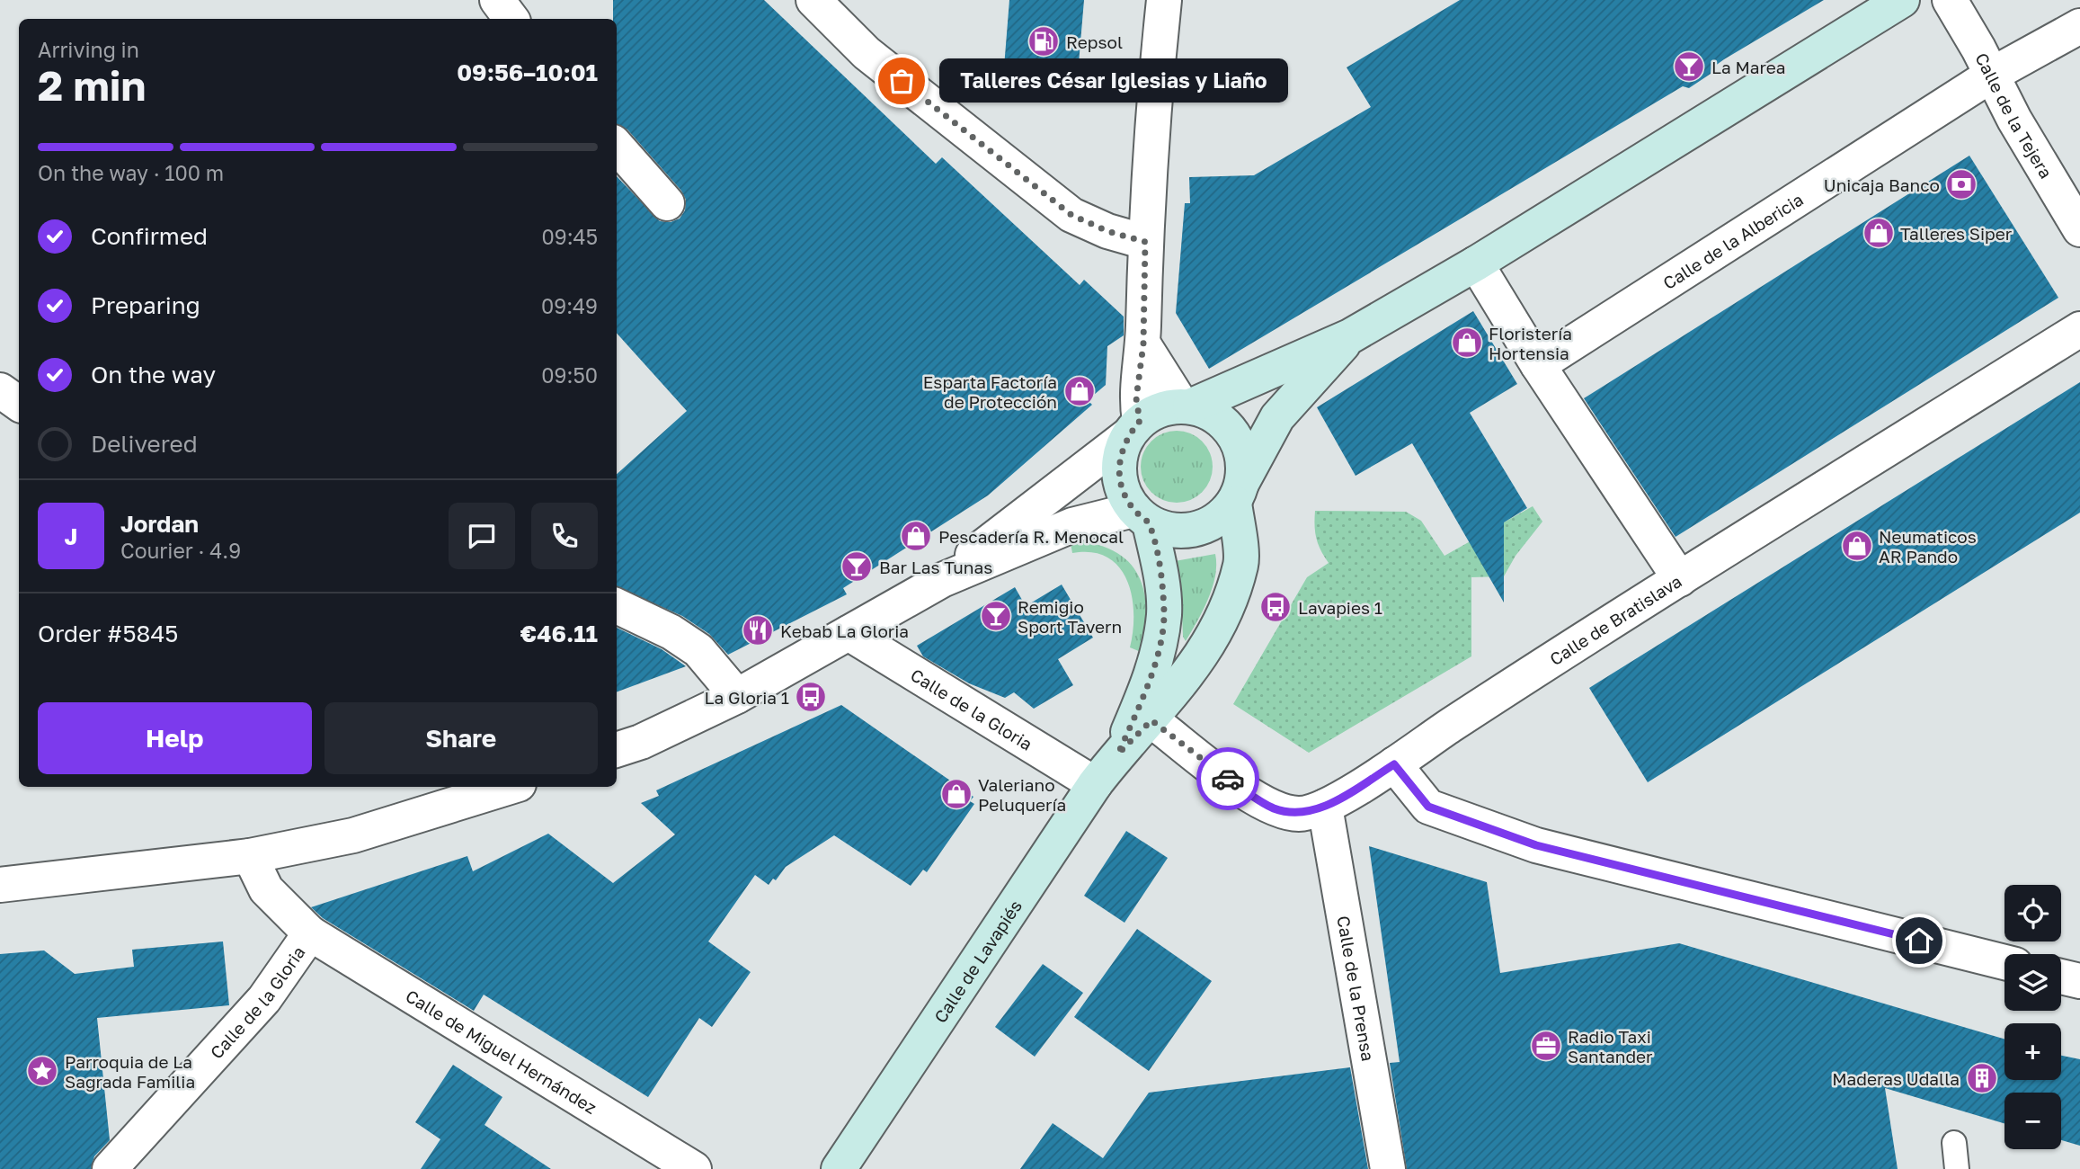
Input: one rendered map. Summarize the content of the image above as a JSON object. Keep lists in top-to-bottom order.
{
  "streets": {
    "main road": ["Calle de Lavapiés"],
    "street": [
      "Calle de la Tejera",
      "Calle de la Albericia",
      "Calle de Bratislava",
      "Calle de la Gloria",
      "Calle de la Prensa",
      "Calle de Miguel Hernández"
    ]
  },
  "crossings": [
    ["Calle de la Tejera", "Calle de la Albericia"],
    ["Calle de Bratislava", "Calle de Lavapiés"],
    ["Calle de Bratislava", "Calle de la Prensa"],
    ["Calle de la Gloria", "Calle de Lavapiés"],
    ["Calle de la Gloria", "Calle de Miguel Hernández"]
  ],
  "places": {
    "fuel station": ["Repsol"],
    "bar": ["La Marea", "Bar Las Tunas", "Remigio Sport Tavern"],
    "other": ["Talleres César Iglesias y Liaño"],
    "bank": ["Unicaja Banco"],
    "shop": [
      "Talleres Siper",
      "Floristería Hortensia",
      "Esparta Factoría de Protección",
      "Pescadería R. Menocal",
      "Neumaticos AR Pando",
      "Valeriano Peluquería"
    ],
    "bus stop": ["Lavapies 1", "La Gloria 1"],
    "restaurant": ["Kebab La Gloria"],
    "office": ["Radio Taxi Santander"],
    "place": ["Parroquia de La Sagrada Familia"],
    "building": ["Maderas Udalla"]
  },
  "page": {
    "heading": ["2 min", "Arriving in", "09:56–10:01"],
    "panel": [
      "Jordan",
      "Courier · 4.9",
      "Order #5845",
      "€46.11"
    ],
    "bubble": "Talleres César Iglesias y Liaño",
    "bar": "On the way · 100 m",
    "list": [
      ["Confirmed", "09:45"],
      ["Preparing", "09:49"],
      ["On the way", "09:50"],
      "Delivered"
    ],
    "round": "J",
    "buttons": ["Help", "Share"],
    "map_buttons": ["+", "−"]
  }
}
